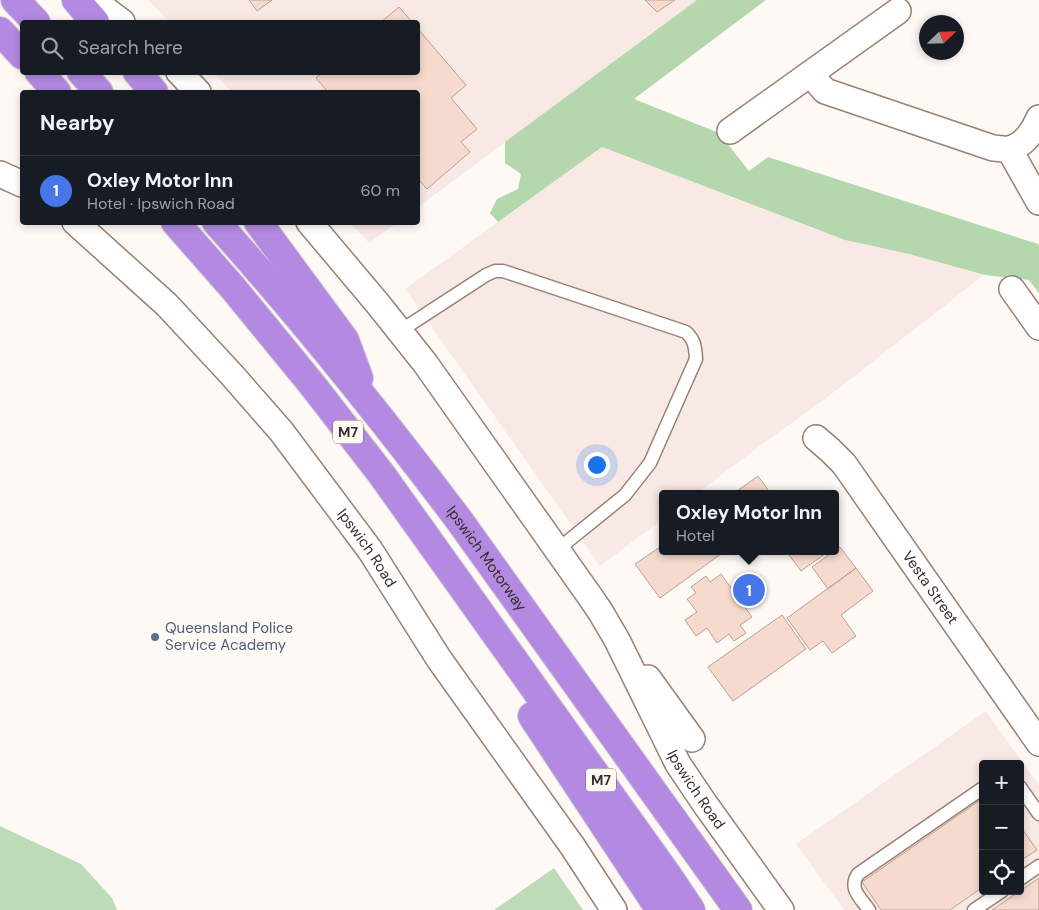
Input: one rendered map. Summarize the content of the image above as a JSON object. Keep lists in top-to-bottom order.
{
  "streets": {
    "highway": ["M7", "Ipswich Motorway"],
    "street": ["Ipswich Road", "Vesta Street"]
  },
  "places": ["Queensland Police Service Academy"],
  "north": "top right",
  "page": {
    "search": "Search here",
    "heading": "Nearby",
    "list": [
      {
        "mark": "1",
        "name": "Oxley Motor Inn",
        "note": "Hotel · Ipswich Road",
        "value": "60 m"
      }
    ],
    "popup": ["Oxley Motor Inn", "Hotel"],
    "pins": "1",
    "map_buttons": ["+", "−"]
  }
}
